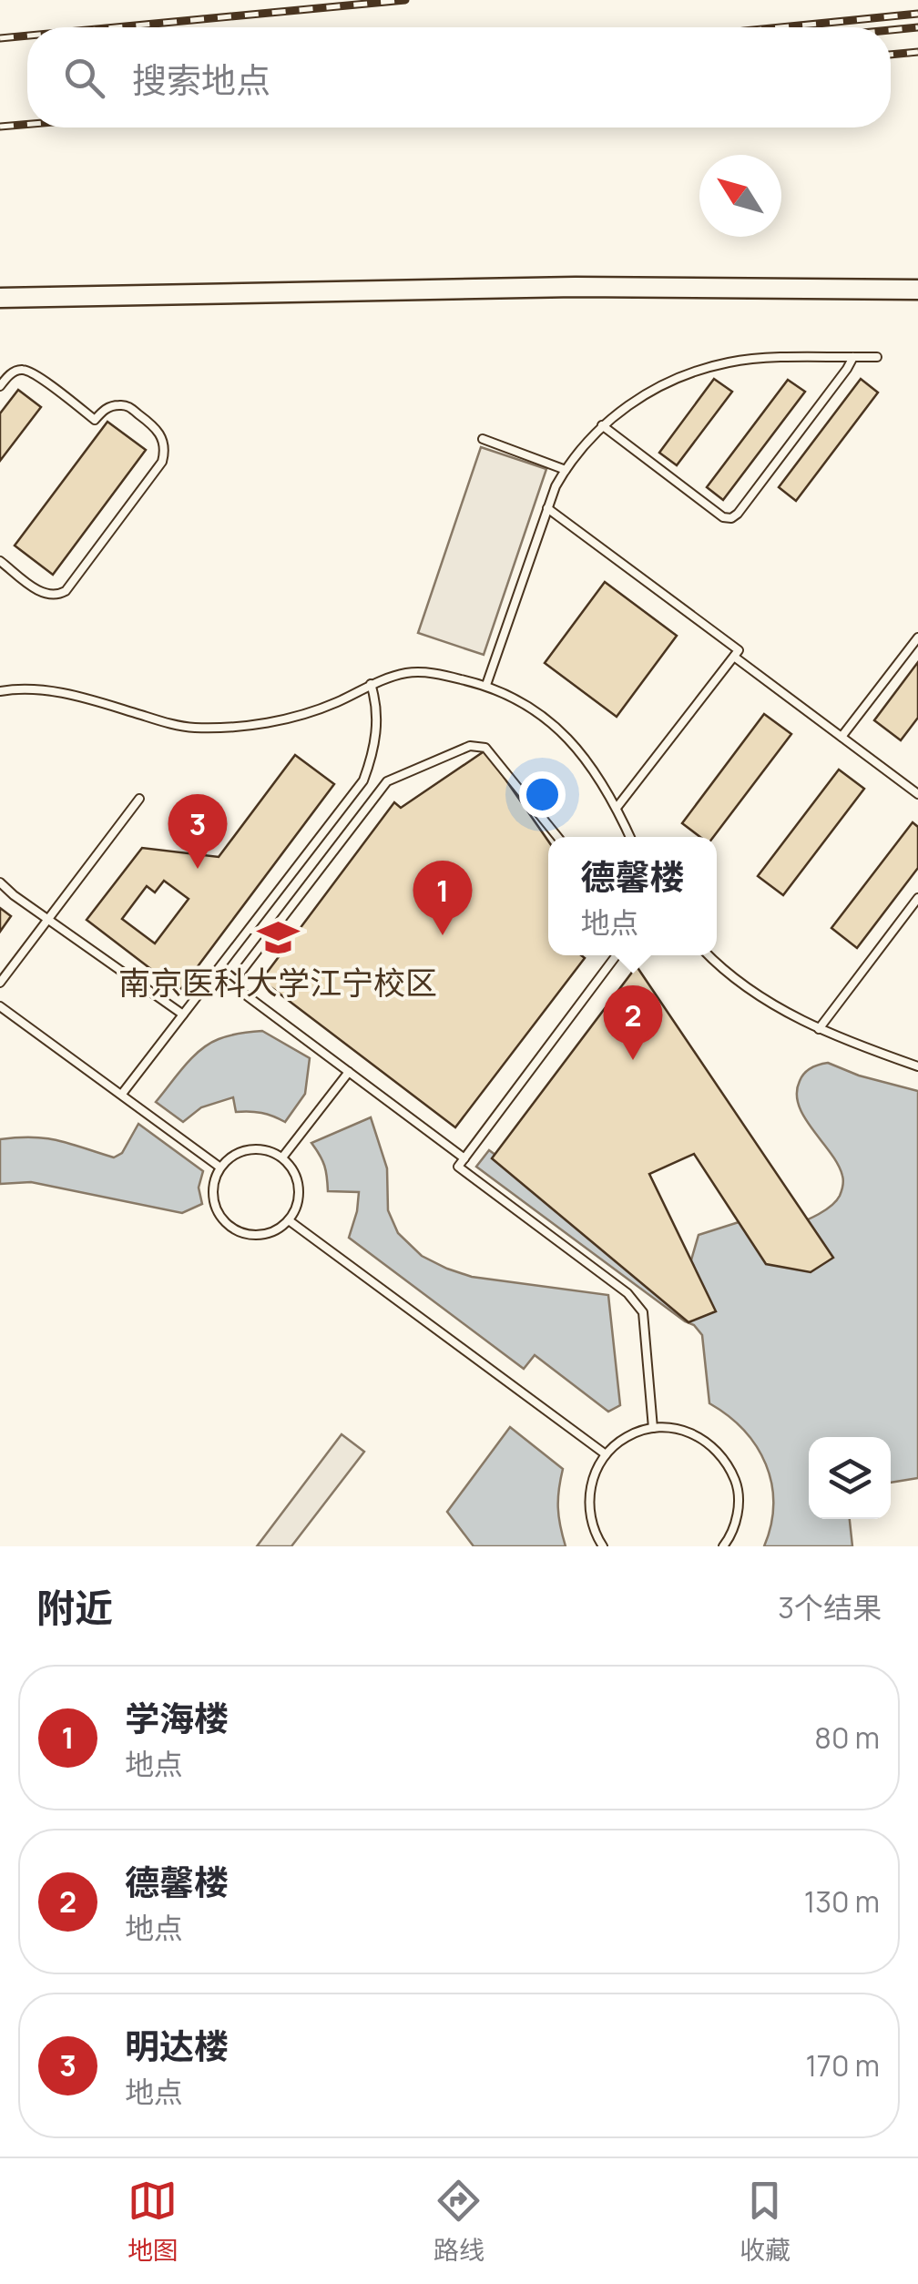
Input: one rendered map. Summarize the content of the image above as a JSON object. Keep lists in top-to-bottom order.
{
  "places": {
    "school or university": ["南京医科大学江宁校区"]
  },
  "north": "top left",
  "page": {
    "search": "搜索地点",
    "pins": ["3", "1", "2"],
    "popup": ["德馨楼", "地点"],
    "heading": ["附近", "3个结果"],
    "list": [
      {
        "mark": "1",
        "name": "学海楼",
        "note": "地点",
        "value": "80 m"
      },
      {
        "mark": "2",
        "name": "德馨楼",
        "note": "地点",
        "value": "130 m"
      },
      {
        "mark": "3",
        "name": "明达楼",
        "note": "地点",
        "value": "170 m"
      }
    ],
    "nav": ["地图", "路线", "收藏"]
  }
}
